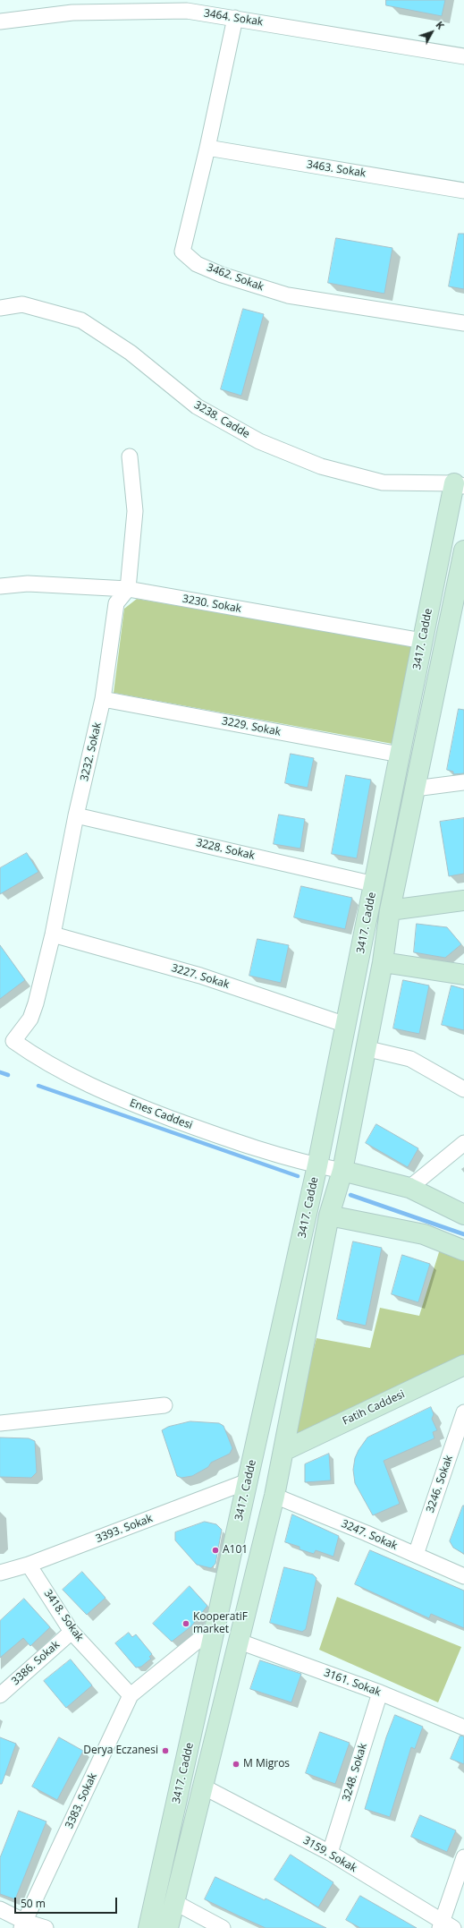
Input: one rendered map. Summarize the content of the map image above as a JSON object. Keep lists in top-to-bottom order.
{
  "streets": {
    "street": [
      "3464. Sokak",
      "3463. Sokak",
      "3462. Sokak",
      "3238. Cadde",
      "3230. Sokak",
      "3417. Cadde",
      "3229. Sokak",
      "3232. Sokak",
      "3228. Sokak",
      "3227. Sokak",
      "Enes Caddesi",
      "Fatih Caddesi",
      "3246. Sokak",
      "3393. Sokak",
      "3247. Sokak",
      "3418. Sokak",
      "3386. Sokak",
      "3161. Sokak",
      "3248. Sokak",
      "3383. Sokak",
      "3159. Sokak"
    ]
  },
  "crossings": [
    ["3464. Sokak", "3462. Sokak"],
    ["3463. Sokak", "3462. Sokak"],
    ["3238. Cadde", "3417. Cadde"],
    ["3230. Sokak", "3417. Cadde"],
    ["3230. Sokak", "3232. Sokak"],
    ["3417. Cadde", "3229. Sokak"],
    ["3417. Cadde", "3228. Sokak"],
    ["3417. Cadde", "3227. Sokak"],
    ["3417. Cadde", "Enes Caddesi"],
    ["3417. Cadde", "Fatih Caddesi"],
    ["3417. Cadde", "3393. Sokak"],
    ["3417. Cadde", "3247. Sokak"],
    ["3417. Cadde", "3161. Sokak"],
    ["3417. Cadde", "3383. Sokak"],
    ["3417. Cadde", "3159. Sokak"],
    ["3229. Sokak", "3232. Sokak"],
    ["3232. Sokak", "3228. Sokak"],
    ["3232. Sokak", "3227. Sokak"],
    ["3232. Sokak", "Enes Caddesi"],
    ["3246. Sokak", "3247. Sokak"],
    ["3393. Sokak", "3418. Sokak"],
    ["3418. Sokak", "3386. Sokak"],
    ["3418. Sokak", "3383. Sokak"],
    ["3161. Sokak", "3248. Sokak"],
    ["3248. Sokak", "3159. Sokak"]
  ],
  "places": [
    "A101",
    "KooperatiF market",
    "Derya Eczanesi",
    "M Migros"
  ],
  "scale_bar": "50 m",
  "north": "top right"
}
